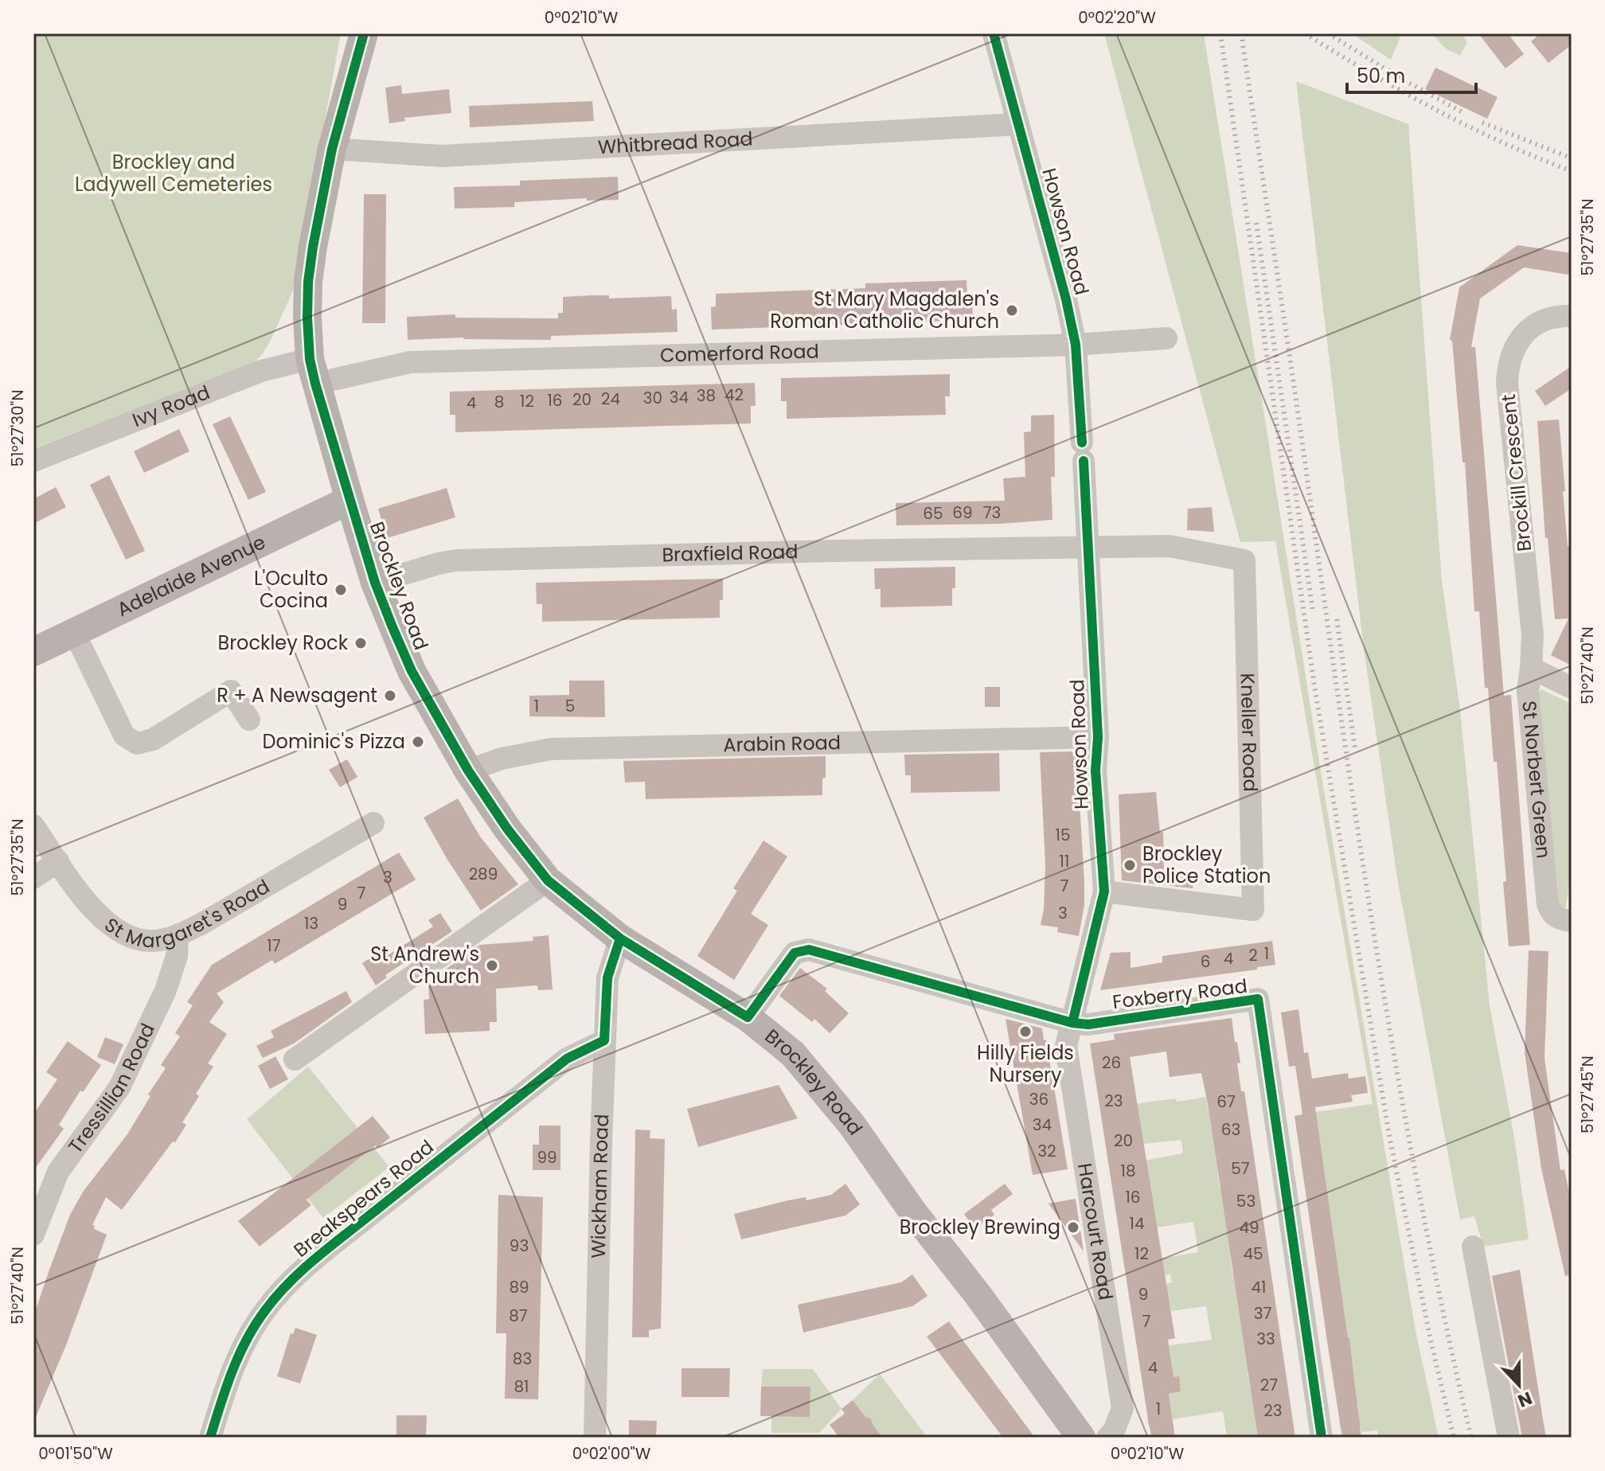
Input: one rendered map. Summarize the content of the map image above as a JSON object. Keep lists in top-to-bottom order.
{
  "streets": {
    "main road": ["Adelaide Avenue", "Brockley Road"],
    "street": [
      "Whitbread Road",
      "Howson Road",
      "Comerford Road",
      "Ivy Road",
      "Brockill Crescent",
      "Braxfield Road",
      "Kneller Road",
      "Arabin Road",
      "St Norbert Green",
      "St Margaret's Road",
      "Foxberry Road",
      "Tressillian Road",
      "Wickham Road",
      "Breakspears Road",
      "Harcourt Road"
    ]
  },
  "crossings": [
    ["Whitbread Road", "Howson Road"],
    ["Whitbread Road", "Brockley Road"],
    ["Howson Road", "Comerford Road"],
    ["Howson Road", "Braxfield Road"],
    ["Howson Road", "Kneller Road"],
    ["Howson Road", "Arabin Road"],
    ["Howson Road", "Foxberry Road"],
    ["Howson Road", "Harcourt Road"],
    ["Comerford Road", "Ivy Road"],
    ["Comerford Road", "Brockley Road"],
    ["Ivy Road", "Brockley Road"],
    ["Brockill Crescent", "St Norbert Green"],
    ["Braxfield Road", "Brockley Road"],
    ["Braxfield Road", "Kneller Road"],
    ["Adelaide Avenue", "Brockley Road"],
    ["Brockley Road", "Arabin Road"],
    ["Brockley Road", "Foxberry Road"],
    ["Brockley Road", "Wickham Road"],
    ["St Margaret's Road", "Tressillian Road"],
    ["Foxberry Road", "Harcourt Road"],
    ["Wickham Road", "Breakspears Road"]
  ],
  "parks": ["Brockley and Ladywell Cemeteries"],
  "places": [
    "St Mary Magdalen's Roman Catholic Church",
    "L'Oculto Cocina",
    "Brockley Rock",
    "R + A Newsagent",
    "Dominic's Pizza",
    "Brockley Police Station",
    "St Andrew's Church",
    "Hilly Fields Nursery",
    "Brockley Brewing"
  ],
  "house_numbers": [
    "42",
    "38",
    "34",
    "30",
    "24",
    "20",
    "16",
    "12",
    "8",
    "4",
    "69",
    "73",
    "65",
    "1",
    "5",
    "15",
    "11",
    "289",
    "3",
    "7",
    "7",
    "9",
    "3",
    "13",
    "17",
    "1",
    "2",
    "4",
    "6",
    "26",
    "36",
    "23",
    "67",
    "34",
    "63",
    "20",
    "32",
    "99",
    "57",
    "18",
    "16",
    "53",
    "14",
    "49",
    "93",
    "12",
    "45",
    "89",
    "41",
    "9",
    "37",
    "87",
    "7",
    "33",
    "83",
    "4",
    "27",
    "81",
    "1",
    "23"
  ],
  "scale_bar": "50 m",
  "north": "bottom",
  "coordinates": [
    "0°02'10\"W",
    "0°02'20\"W",
    "51°27'35\"N",
    "51°27'30\"N",
    "51°27'40\"N",
    "51°27'45\"N",
    "0°01'50\"W",
    "0°02'00\"W"
  ]
}
